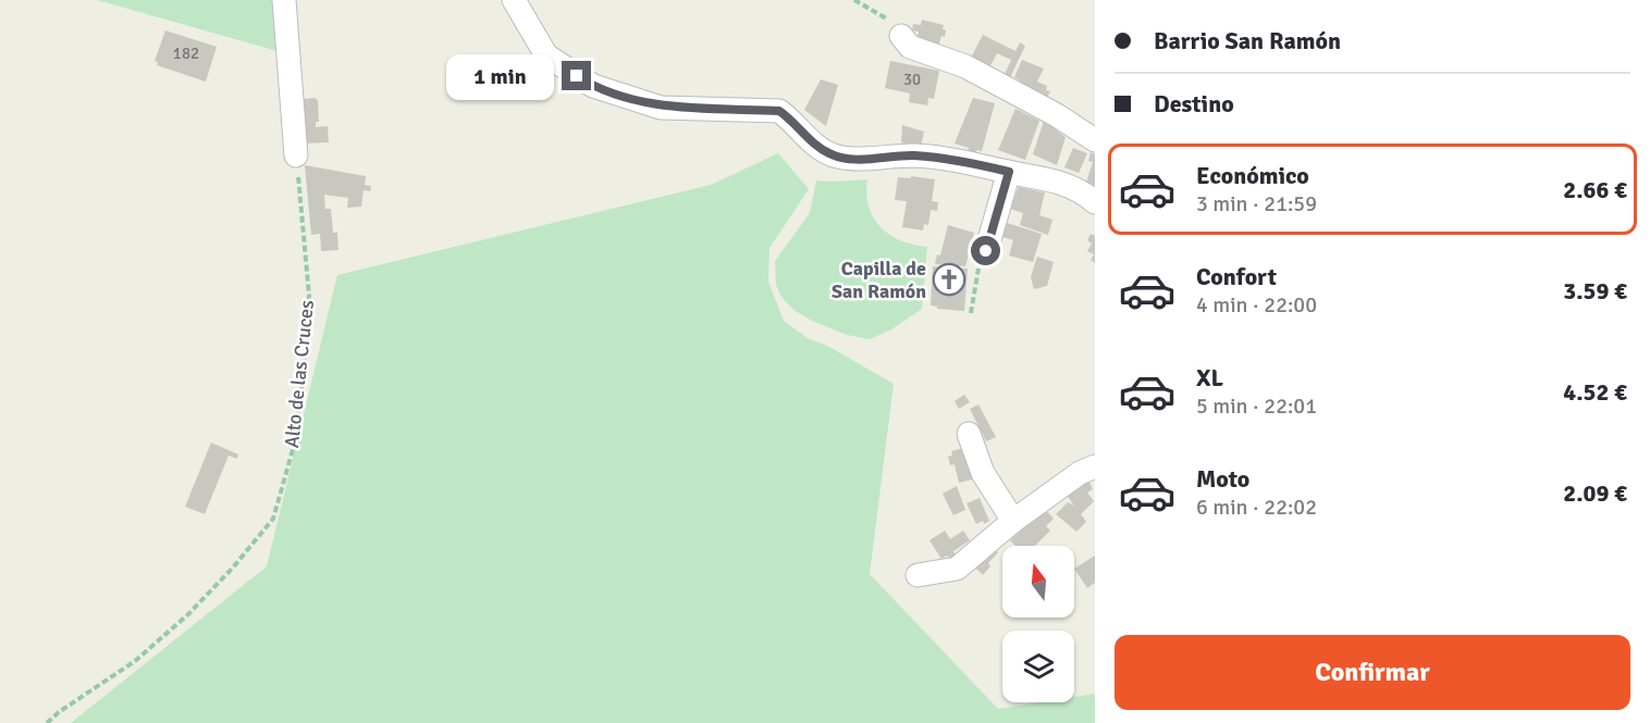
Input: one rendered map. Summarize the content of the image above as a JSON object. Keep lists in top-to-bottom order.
{
  "streets": {
    "path": ["Alto de las Cruces"]
  },
  "places": {
    "church": ["Capilla de San Ramón"]
  },
  "house_numbers": ["182", "30"],
  "north": "top",
  "page": {
    "banner": ["Barrio San Ramón", "Destino"],
    "bubble": "1 min",
    "list": [
      {
        "name": "Económico",
        "note": "3 min · 21:59",
        "value": "2.66 €"
      },
      {
        "name": "Confort",
        "note": "4 min · 22:00",
        "value": "3.59 €"
      },
      {
        "name": "XL",
        "note": "5 min · 22:01",
        "value": "4.52 €"
      },
      {
        "name": "Moto",
        "note": "6 min · 22:02",
        "value": "2.09 €"
      }
    ],
    "buttons": "Confirmar"
  }
}
